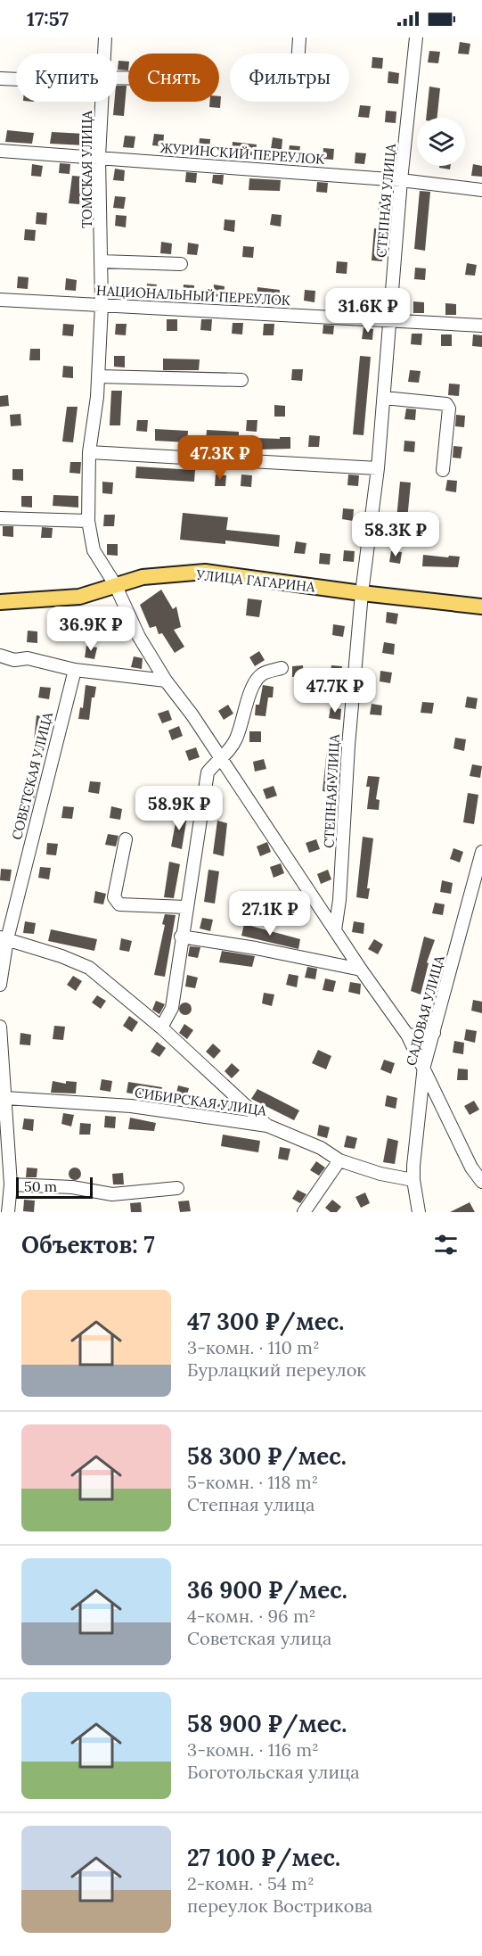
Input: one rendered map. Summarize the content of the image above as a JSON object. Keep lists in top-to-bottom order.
{
  "streets": {
    "main road": ["УЛИЦА ГАГАРИНА"],
    "street": [
      "ЖУРИНСКИЙ ПЕРЕУЛОК",
      "ТОМСКАЯ УЛИЦА",
      "СТЕПНАЯ УЛИЦА",
      "НАЦИОНАЛЬНЫЙ ПЕРЕУЛОК",
      "СОВЕТСКАЯ УЛИЦА",
      "САДОВАЯ УЛИЦА",
      "СИБИРСКАЯ УЛИЦА"
    ]
  },
  "crossings": [
    ["ЖУРИНСКИЙ ПЕРЕУЛОК", "ТОМСКАЯ УЛИЦА"],
    ["ЖУРИНСКИЙ ПЕРЕУЛОК", "СТЕПНАЯ УЛИЦА"],
    ["ТОМСКАЯ УЛИЦА", "СТЕПНАЯ УЛИЦА"],
    ["ТОМСКАЯ УЛИЦА", "НАЦИОНАЛЬНЫЙ ПЕРЕУЛОК"],
    ["ТОМСКАЯ УЛИЦА", "УЛИЦА ГАГАРИНА"],
    ["ТОМСКАЯ УЛИЦА", "САДОВАЯ УЛИЦА"],
    ["СТЕПНАЯ УЛИЦА", "НАЦИОНАЛЬНЫЙ ПЕРЕУЛОК"],
    ["СТЕПНАЯ УЛИЦА", "УЛИЦА ГАГАРИНА"],
    ["САДОВАЯ УЛИЦА", "СИБИРСКАЯ УЛИЦА"]
  ],
  "scale_bar": "50 m",
  "page": {
    "status": "17:57",
    "chip": ["Купить", "Снять", "Фильтры"],
    "price": [
      "31.6K ₽",
      "47.3K ₽",
      "58.3K ₽",
      "36.9K ₽",
      "47.7K ₽",
      "58.9K ₽",
      "27.1K ₽"
    ],
    "scale": "50 m",
    "heading": "Объектов: 7",
    "list": [
      {
        "name": "47 300 ₽/мес.",
        "note": "3-комн. · 110 m² · Бурлацкий переулок"
      },
      {
        "name": "58 300 ₽/мес.",
        "note": "5-комн. · 118 m² · Степная улица"
      },
      {
        "name": "36 900 ₽/мес.",
        "note": "4-комн. · 96 m² · Советская улица"
      },
      {
        "name": "58 900 ₽/мес.",
        "note": "3-комн. · 116 m² · Боготольская улица"
      },
      {
        "name": "27 100 ₽/мес.",
        "note": "2-комн. · 54 m² · переулок Вострикова"
      }
    ]
  }
}
